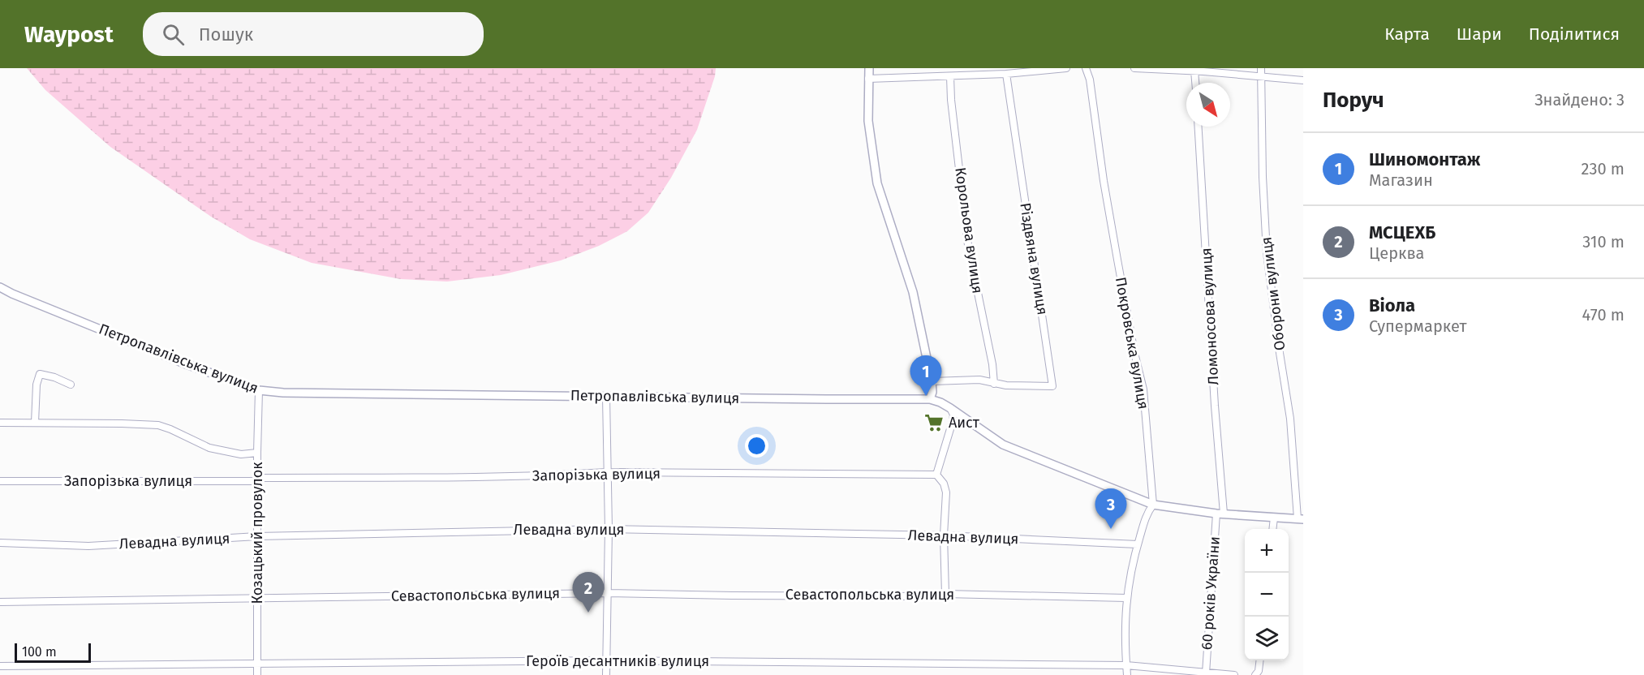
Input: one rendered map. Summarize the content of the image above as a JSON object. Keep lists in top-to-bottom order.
{
  "streets": {
    "street": [
      "Корольова вулиця",
      "Різдвяна вулиця",
      "Оборони вулиця",
      "Ломоносова вулиця",
      "Покровська вулиця",
      "Петропавлівська вулиця",
      "Запорізька вулиця",
      "Левадна вулиця",
      "Козацький провулок",
      "60 років України",
      "Севастопольська вулиця",
      "Героїв десантників вулиця"
    ]
  },
  "crossings": [
    ["Корольова вулиця", "Різдвяна вулиця"],
    ["Оборони вулиця", "Петропавлівська вулиця"],
    ["Ломоносова вулиця", "Петропавлівська вулиця"],
    ["Ломоносова вулиця", "60 років України"],
    ["Покровська вулиця", "Петропавлівська вулиця"],
    ["Покровська вулиця", "Левадна вулиця"],
    ["Покровська вулиця", "Севастопольська вулиця"],
    ["Покровська вулиця", "Героїв десантників вулиця"],
    ["Петропавлівська вулиця", "Козацький провулок"],
    ["Петропавлівська вулиця", "60 років України"],
    ["Запорізька вулиця", "Козацький провулок"],
    ["Левадна вулиця", "Козацький провулок"],
    ["Козацький провулок", "Севастопольська вулиця"],
    ["Козацький провулок", "Героїв десантників вулиця"],
    ["60 років України", "Героїв десантників вулиця"]
  ],
  "places": {
    "supermarket": ["Аист"]
  },
  "scale_bar": "100 m",
  "north": "bottom right",
  "page": {
    "header": "Waypost",
    "search": "Пошук",
    "nav": ["Карта", "Шари", "Поділитися"],
    "heading": ["Поруч", "Знайдено: 3"],
    "list": [
      {
        "mark": "1",
        "name": "Шиномонтаж",
        "note": "Магазин",
        "value": "230 m"
      },
      {
        "mark": "2",
        "name": "МСЦЕХБ",
        "note": "Церква",
        "value": "310 m"
      },
      {
        "mark": "3",
        "name": "Віола",
        "note": "Супермаркет",
        "value": "470 m"
      }
    ],
    "pins": ["1", "3", "2"],
    "map_buttons": ["+", "−"],
    "scale": "100 m"
  }
}
